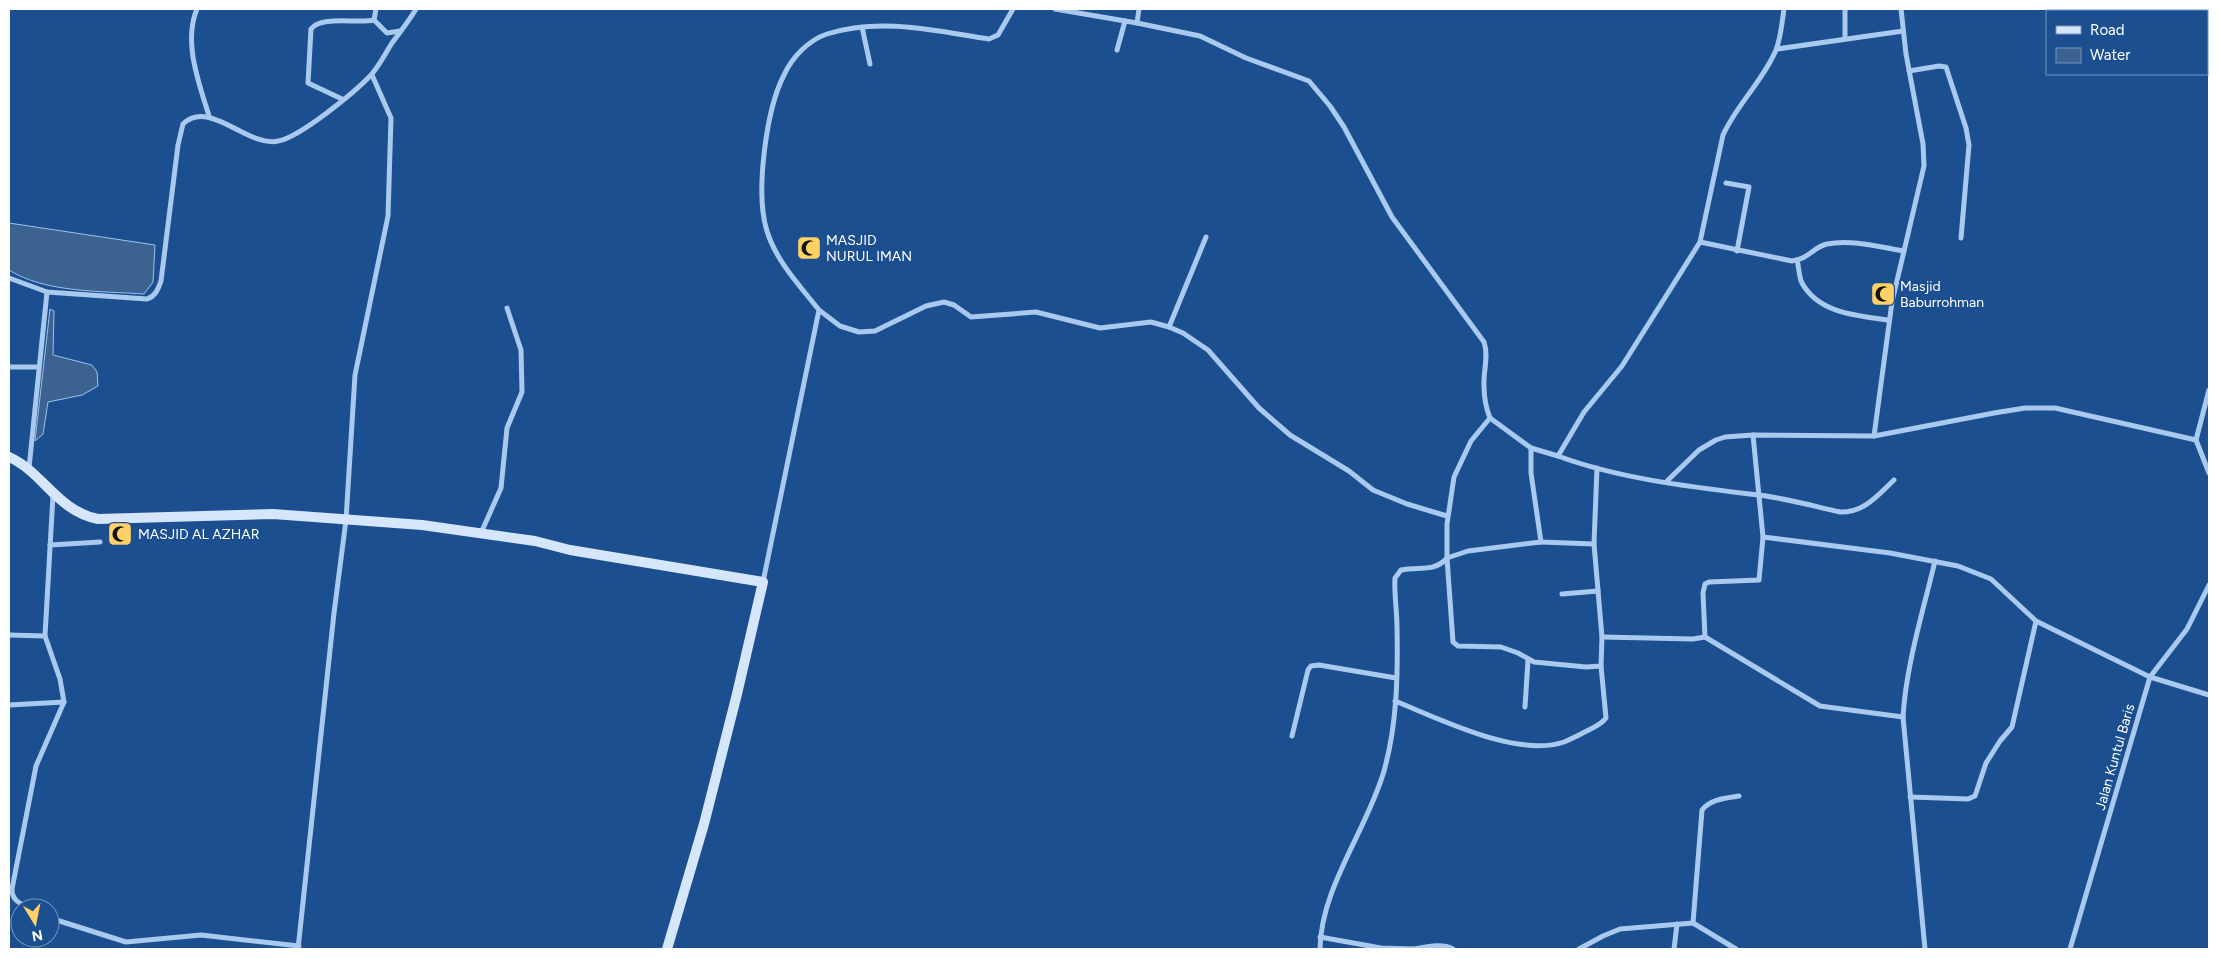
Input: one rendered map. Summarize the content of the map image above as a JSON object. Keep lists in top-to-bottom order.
{
  "streets": {
    "street": ["Jalan Kuntul Baris"]
  },
  "places": {
    "mosque": ["MASJID NURUL IMAN", "Masjid Baburrohman", "MASJID AL AZHAR"]
  },
  "legend": ["Road", "Water"],
  "north": "bottom"
}
